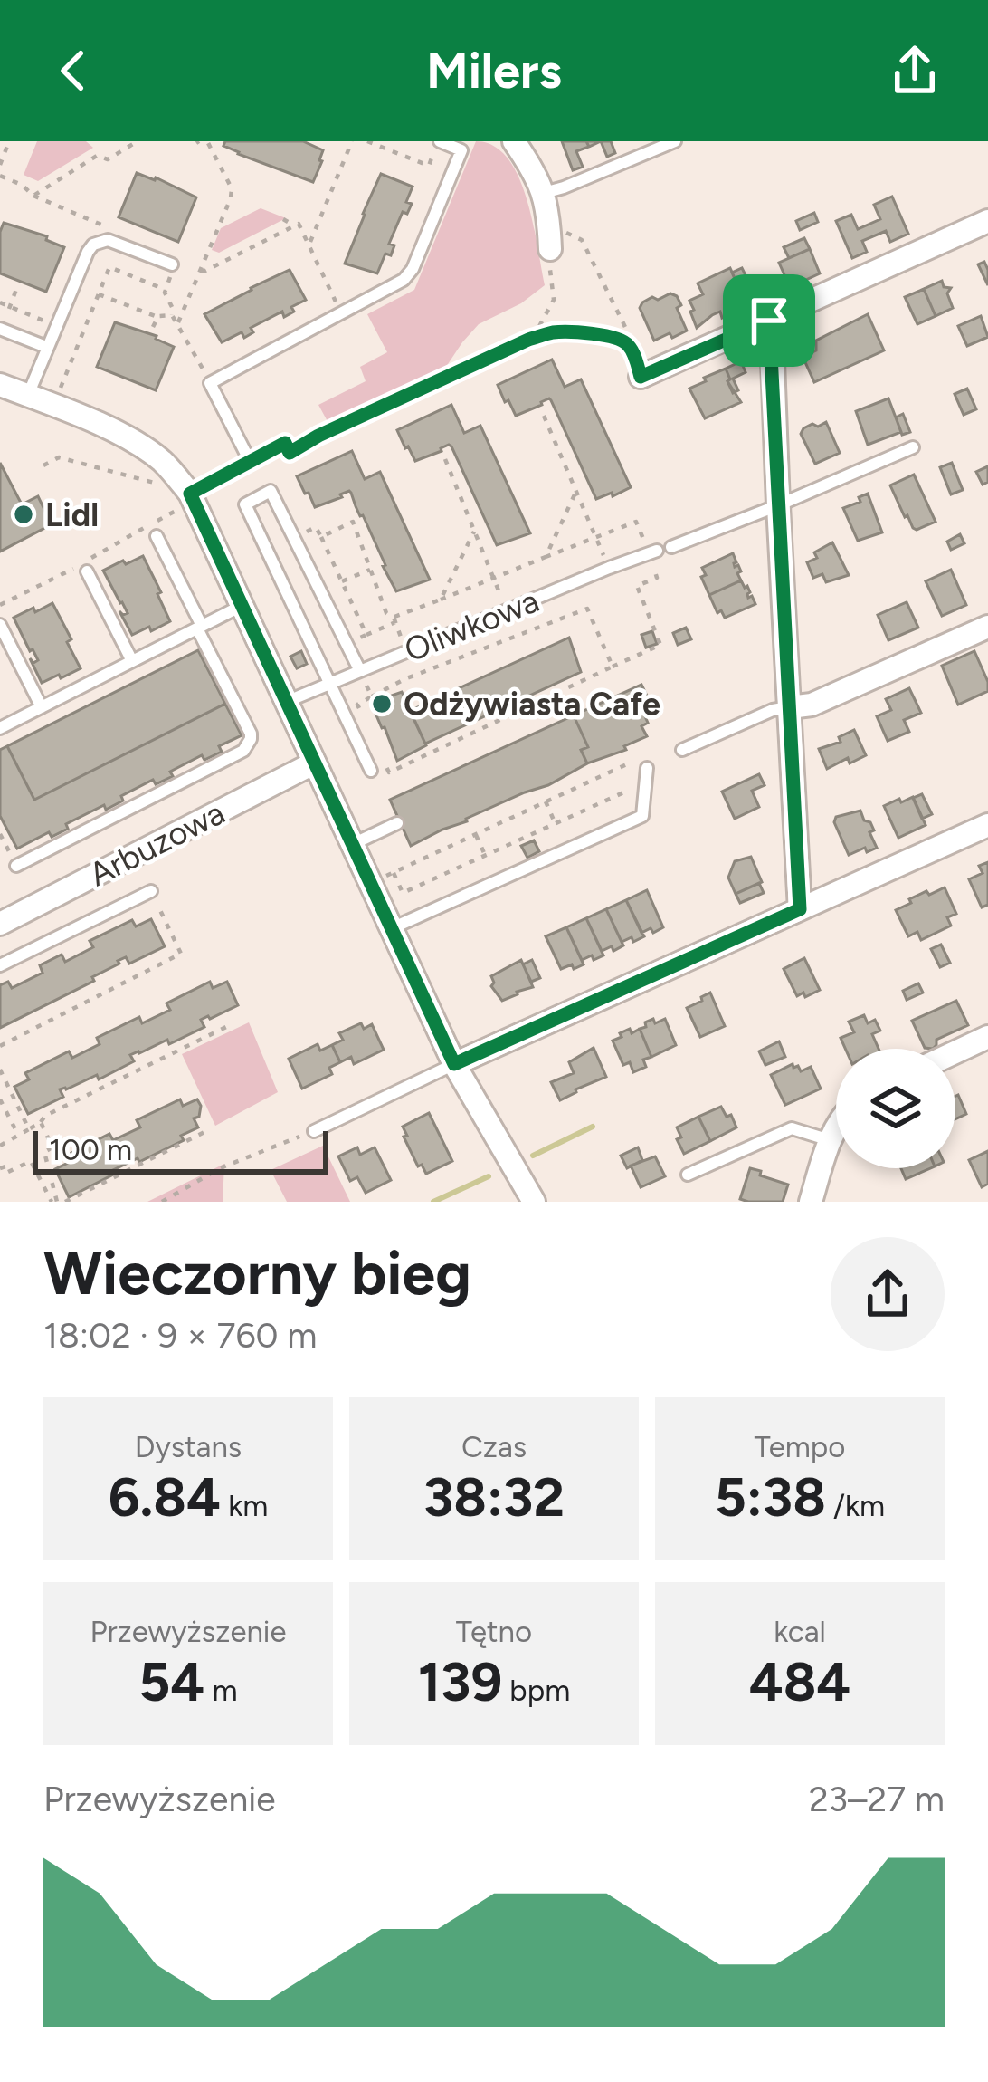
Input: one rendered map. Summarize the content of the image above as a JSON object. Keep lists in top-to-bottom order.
{
  "streets": {
    "street": ["Arbuzowa"],
    "lane": ["Oliwkowa"]
  },
  "places": ["Lidl", "Odżywiasta Cafe"],
  "scale_bar": "100 m",
  "page": {
    "header": "Milers",
    "scale": "100 m",
    "heading": ["Wieczorny bieg", "18:02 · 9 × 760 m"],
    "stats": [
      ["Dystans", "6.84 km"],
      ["Czas", "38:32"],
      ["Tempo", "5:38 /km"],
      ["Przewyższenie", "54 m"],
      ["Tętno", "139 bpm"],
      ["kcal", "484"]
    ],
    "chart": ["Przewyższenie", "23–27 m"]
  }
}
